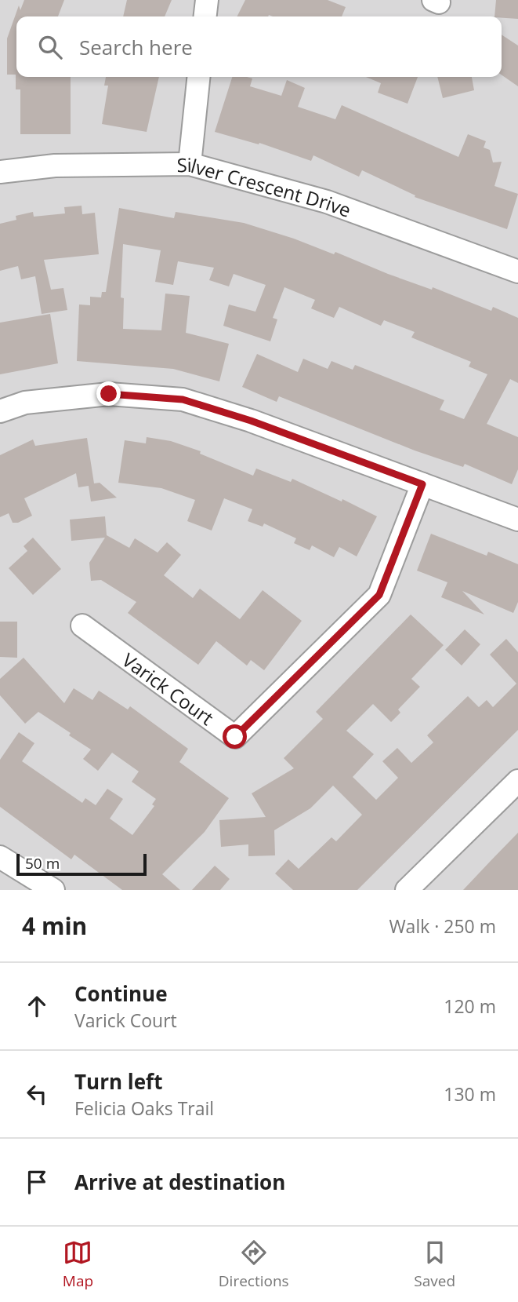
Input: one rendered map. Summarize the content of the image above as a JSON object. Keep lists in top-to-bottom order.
{
  "streets": {
    "street": ["Silver Crescent Drive", "Varick Court"]
  },
  "scale_bar": "50 m",
  "page": {
    "search": "Search here",
    "scale": "50 m",
    "heading": ["4 min", "Walk · 250 m"],
    "list": [
      ["Continue", "Varick Court", "120 m"],
      ["Turn left", "Felicia Oaks Trail", "130 m"],
      "Arrive at destination"
    ],
    "nav": ["Map", "Directions", "Saved"]
  }
}
